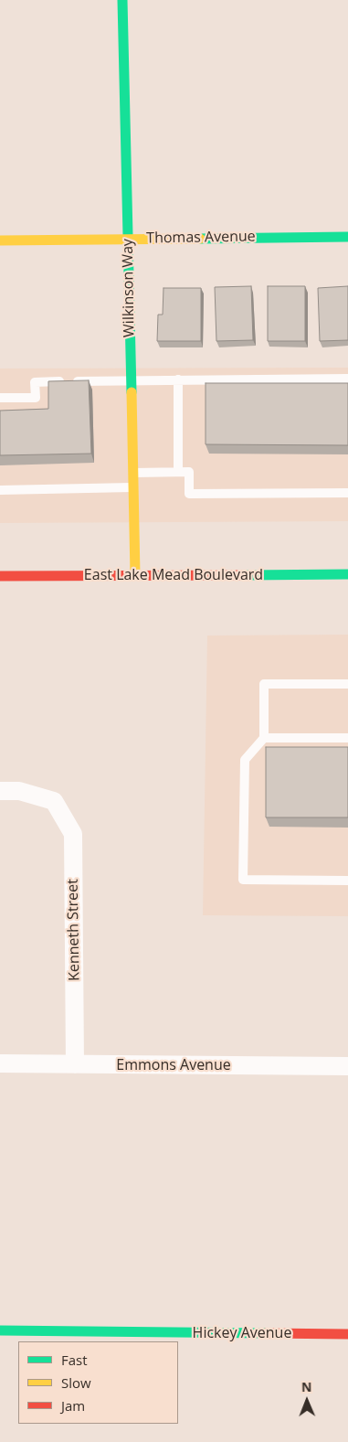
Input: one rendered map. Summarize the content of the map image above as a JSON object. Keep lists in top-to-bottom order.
{
  "streets": {
    "street": [
      "Thomas Avenue",
      "Wilkinson Way",
      "East Lake Mead Boulevard",
      "Kenneth Street",
      "Emmons Avenue",
      "Hickey Avenue"
    ]
  },
  "crossings": [
    ["Thomas Avenue", "Wilkinson Way"],
    ["Wilkinson Way", "East Lake Mead Boulevard"],
    ["Kenneth Street", "Emmons Avenue"]
  ],
  "legend": ["Fast", "Slow", "Jam"],
  "north": "top"
}
